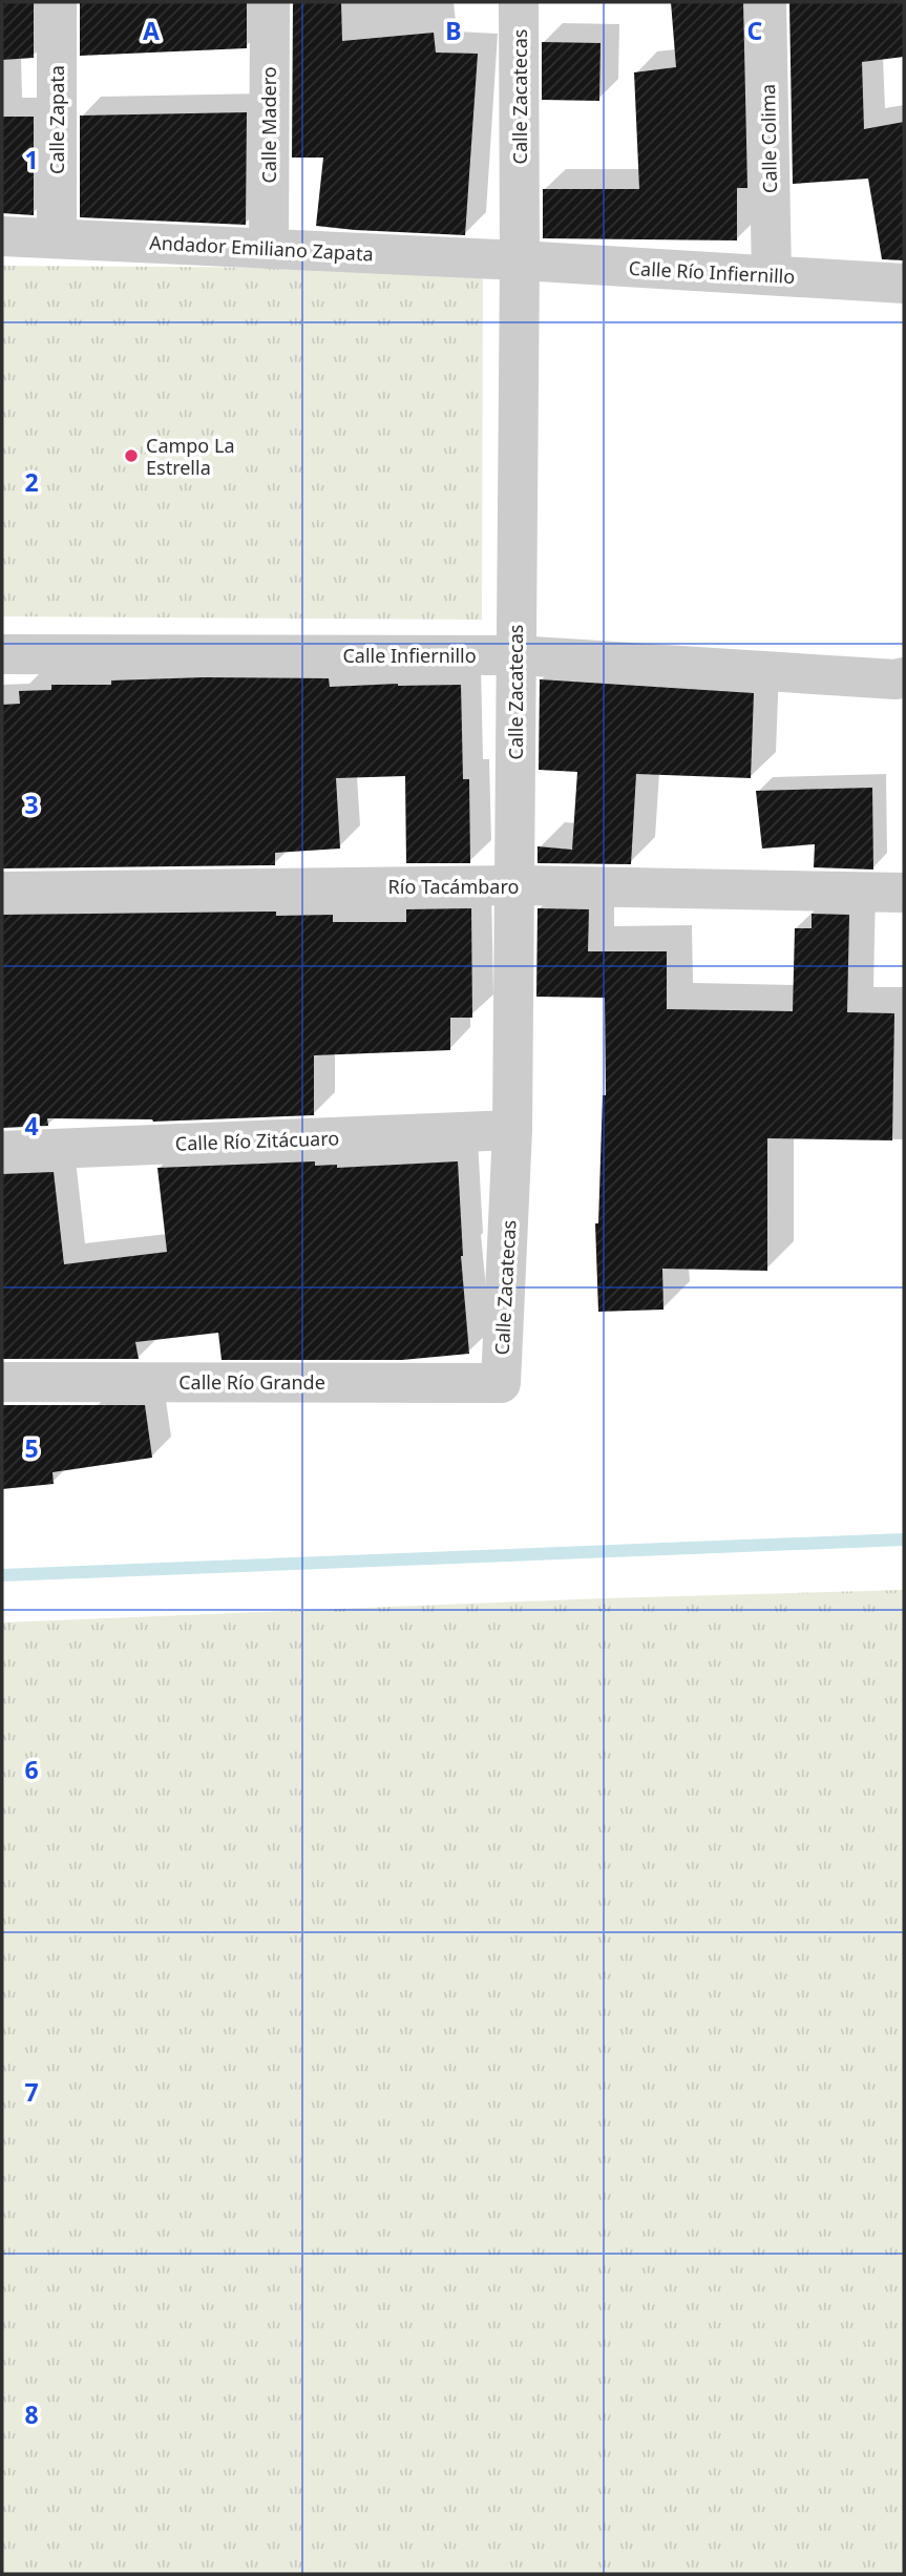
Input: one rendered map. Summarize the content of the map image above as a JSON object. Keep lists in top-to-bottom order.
{
  "streets": {
    "street": [
      "Calle Zacatecas",
      "Calle Zapata",
      "Calle Madero",
      "Calle Colima",
      "Andador Emiliano Zapata",
      "Calle Río Infiernillo",
      "Calle Infiernillo",
      "Río Tacámbaro",
      "Calle Río Zitácuaro",
      "Calle Río Grande"
    ]
  },
  "crossings": [
    ["Calle Zacatecas", "Andador Emiliano Zapata"],
    ["Calle Zacatecas", "Calle Río Infiernillo"],
    ["Calle Zacatecas", "Calle Infiernillo"],
    ["Calle Zacatecas", "Río Tacámbaro"],
    ["Calle Zacatecas", "Calle Río Zitácuaro"],
    ["Calle Zacatecas", "Calle Río Grande"],
    ["Calle Zapata", "Andador Emiliano Zapata"],
    ["Calle Madero", "Andador Emiliano Zapata"],
    ["Calle Colima", "Calle Río Infiernillo"],
    ["Andador Emiliano Zapata", "Calle Río Infiernillo"]
  ],
  "places": ["Campo La Estrella"],
  "grid": {
    "columns": ["A", "B", "C"],
    "rows": [
      "1",
      "2",
      "3",
      "4",
      "5",
      "6",
      "7",
      "8"
    ]
  }
}
